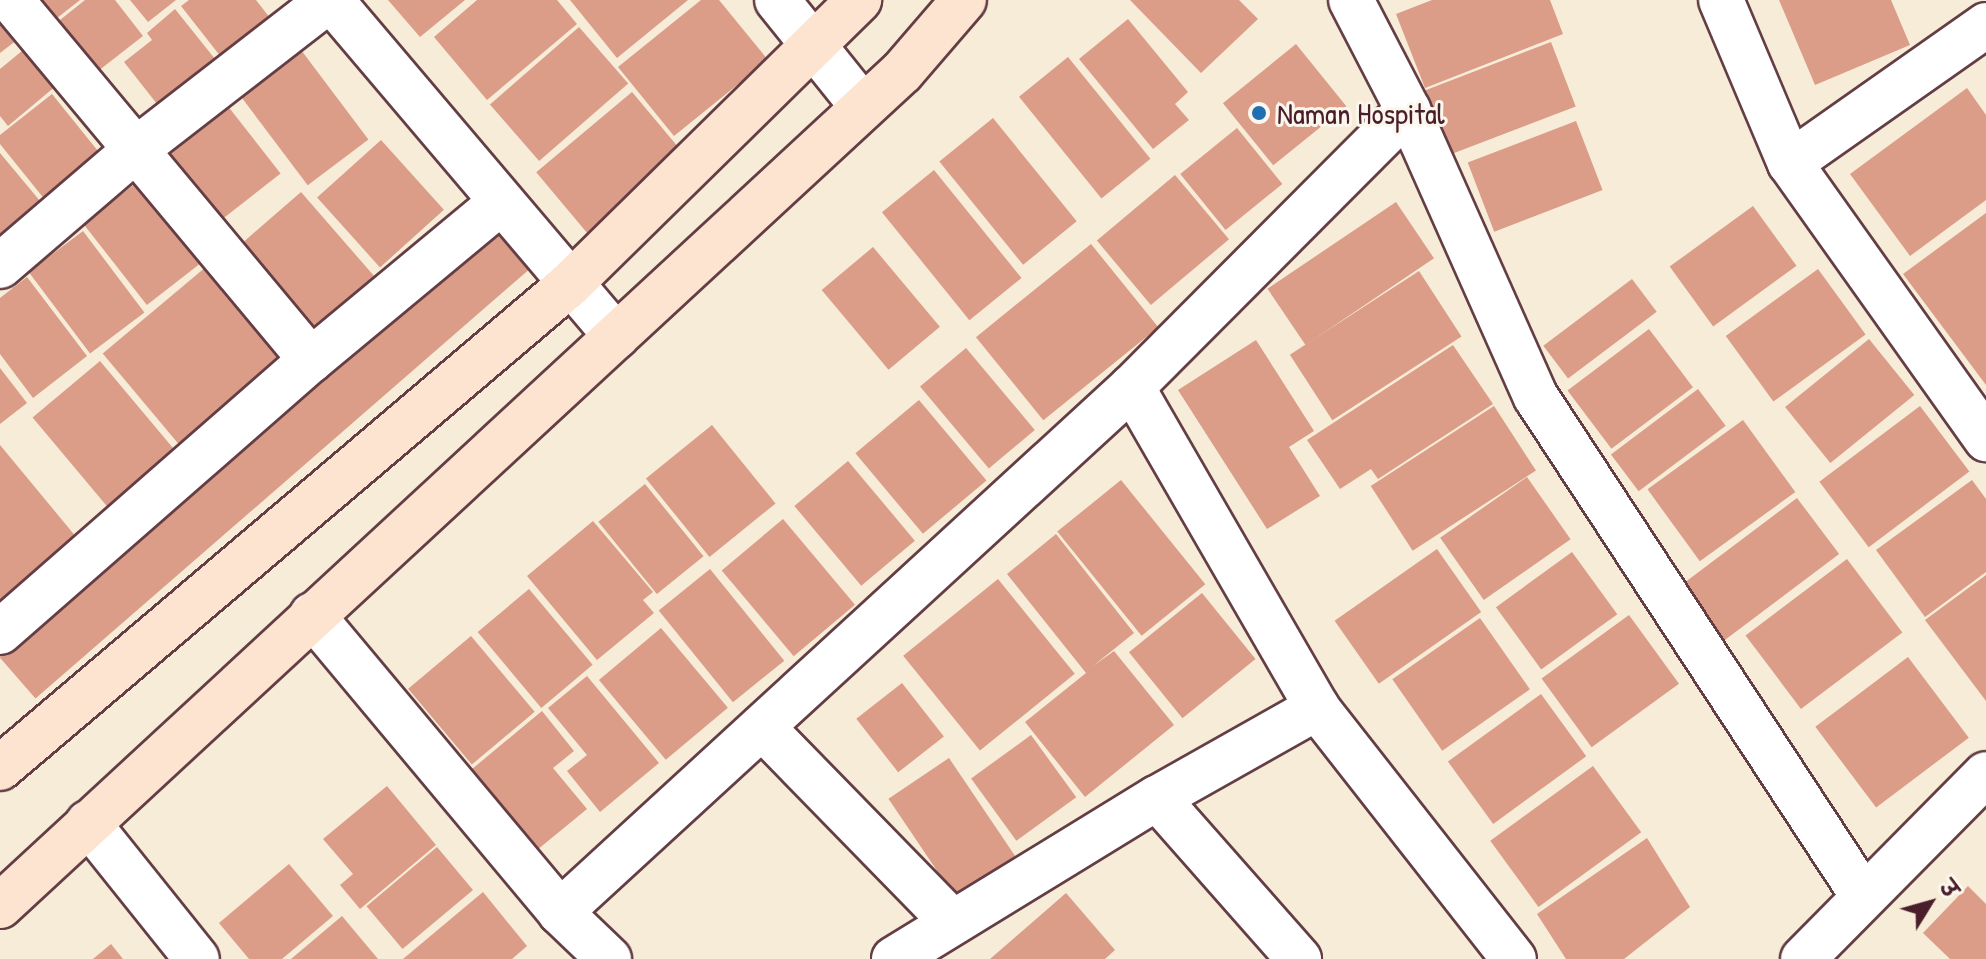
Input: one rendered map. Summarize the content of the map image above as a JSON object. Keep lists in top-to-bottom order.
{
  "places": ["Naman Hospital"],
  "north": "top right"
}
